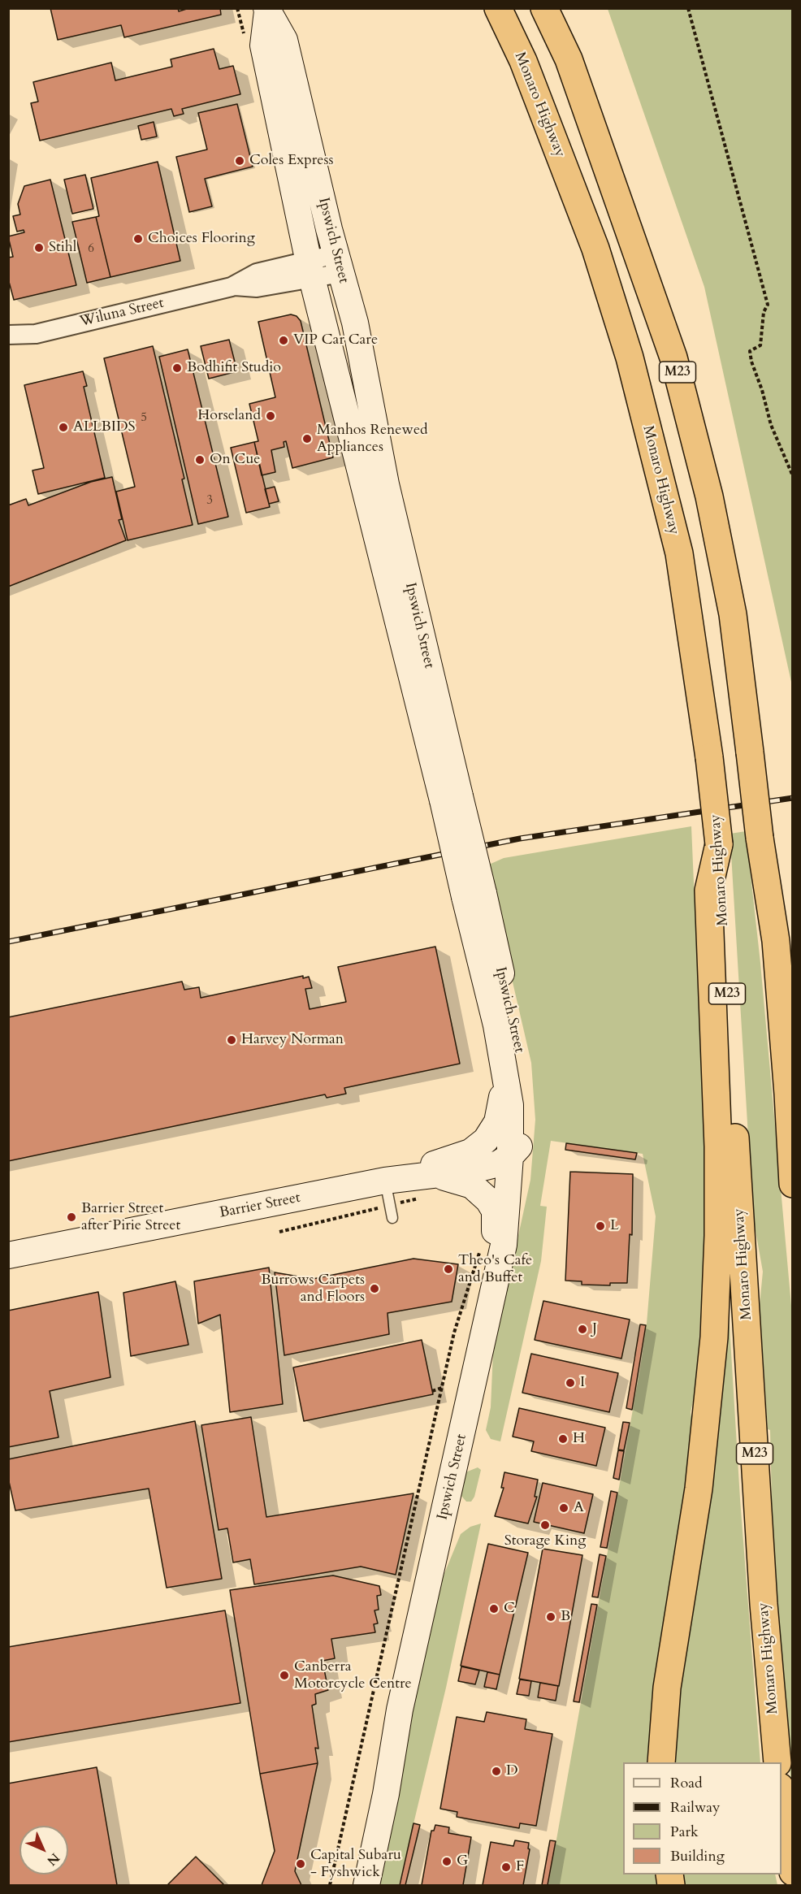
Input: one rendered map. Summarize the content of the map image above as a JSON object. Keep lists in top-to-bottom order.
{
  "streets": {
    "highway": ["Monaro Highway", "M23"],
    "main road": ["Ipswich Street", "Barrier Street"],
    "street": ["Wiluna Street"]
  },
  "crossings": [
    ["Ipswich Street", "Wiluna Street"],
    ["Ipswich Street", "Barrier Street"]
  ],
  "places": [
    "Coles Express",
    "Choices Flooring",
    "Stihl",
    "VIP Car Care",
    "Bodhifit Studio",
    "Horseland",
    "ALLBIDS",
    "Manhos Renewed Appliances",
    "On Cue",
    "Harvey Norman",
    "Barrier Street after Pirie Street",
    "L",
    "Theo's Cafe and Buffet",
    "Burrows Carpets and Floors",
    "J",
    "I",
    "H",
    "A",
    "Storage King",
    "C",
    "B",
    "Canberra Motorcycle Centre",
    "D",
    "G",
    "Capital Subaru - Fyshwick",
    "F"
  ],
  "house_numbers": ["6", "5", "3"],
  "legend": [
    "Road",
    "Railway",
    "Park",
    "Building"
  ],
  "north": "bottom right"
}
